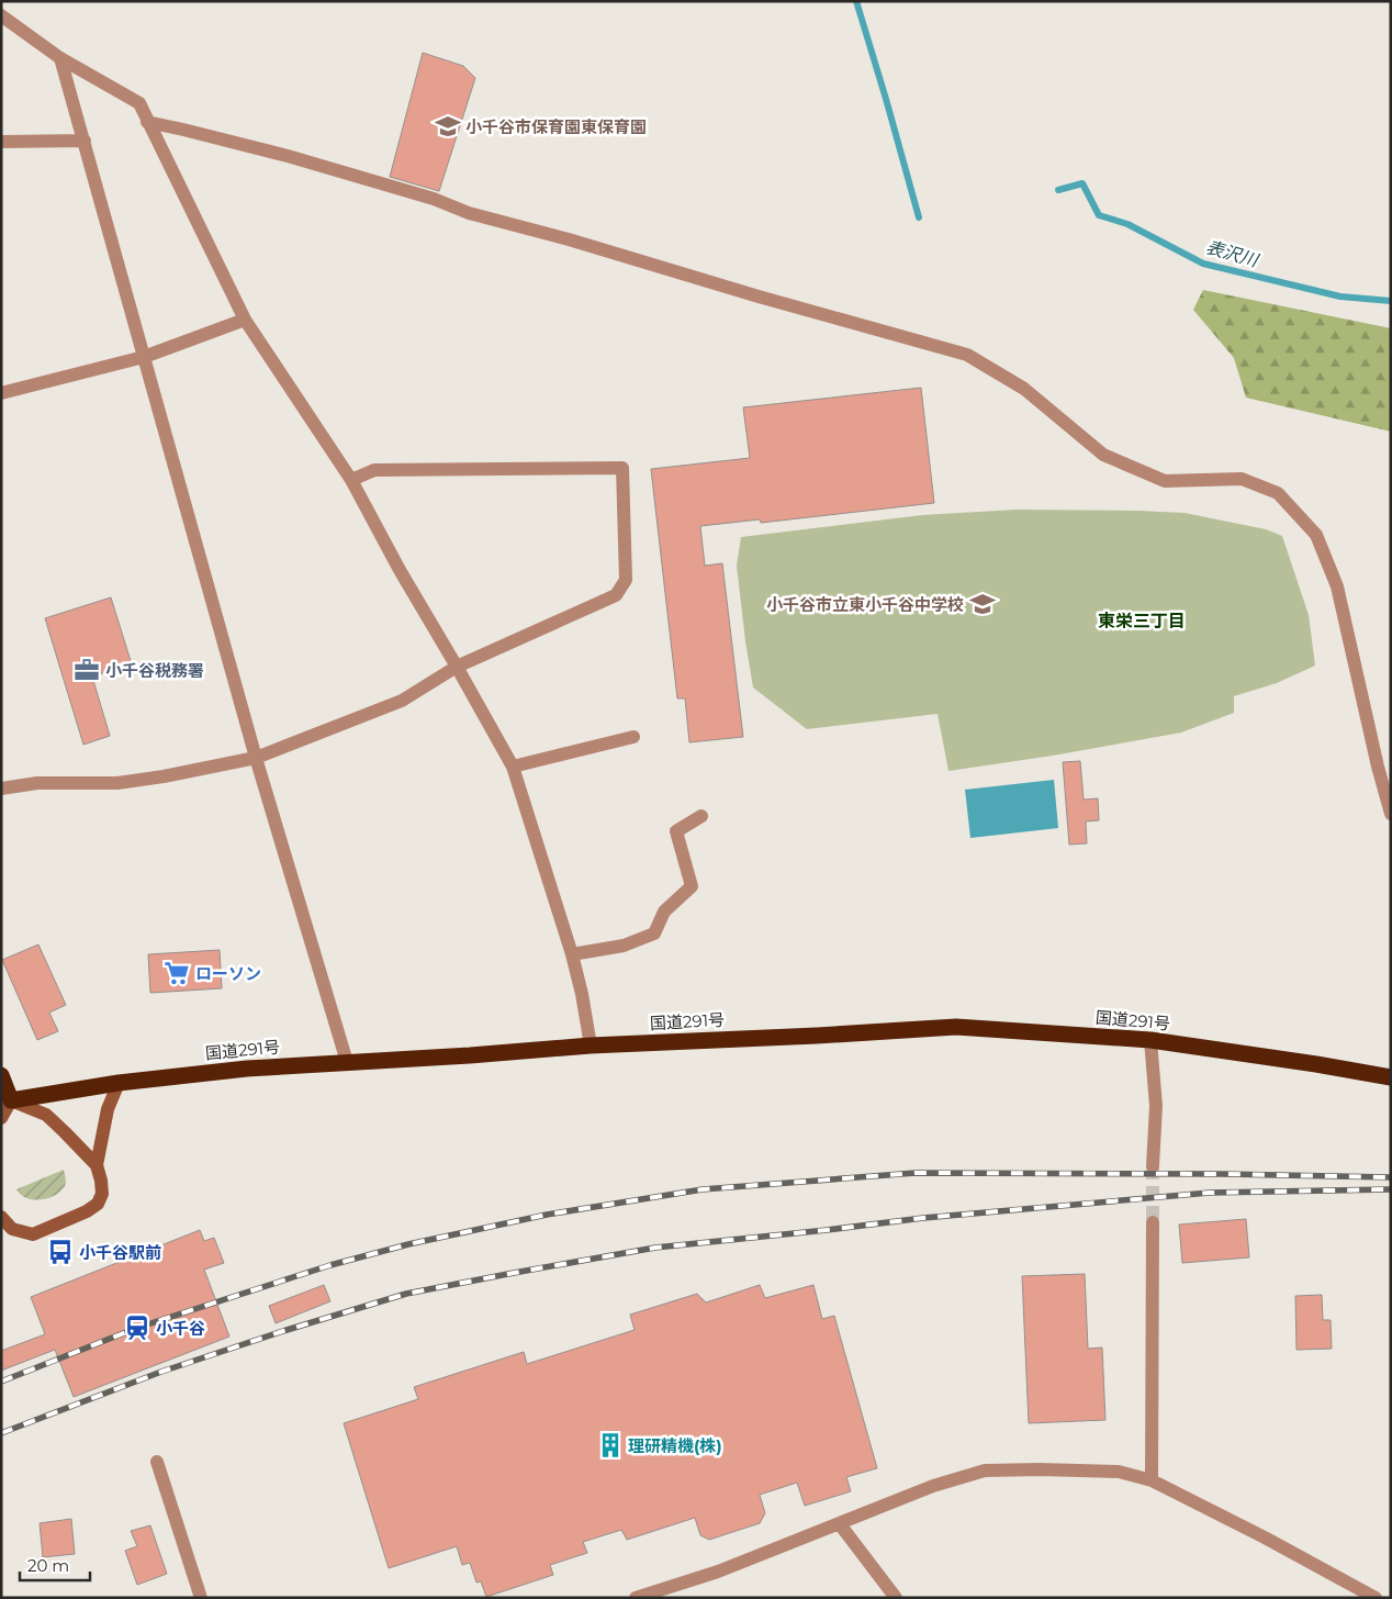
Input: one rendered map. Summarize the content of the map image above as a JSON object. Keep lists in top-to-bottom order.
{
  "streets": {
    "highway": ["国道291号"]
  },
  "districts": ["東栄三丁目"],
  "water": ["表沢川"],
  "places": {
    "school or university": ["小千谷市保育園東保育園", "小千谷市立東小千谷中学校"],
    "office": ["小千谷税務署"],
    "supermarket": ["ローソン"],
    "bus stop": ["小千谷駅前"],
    "station": ["小千谷"],
    "building": ["理研精機(株)"]
  },
  "scale_bar": "20 m"
}
